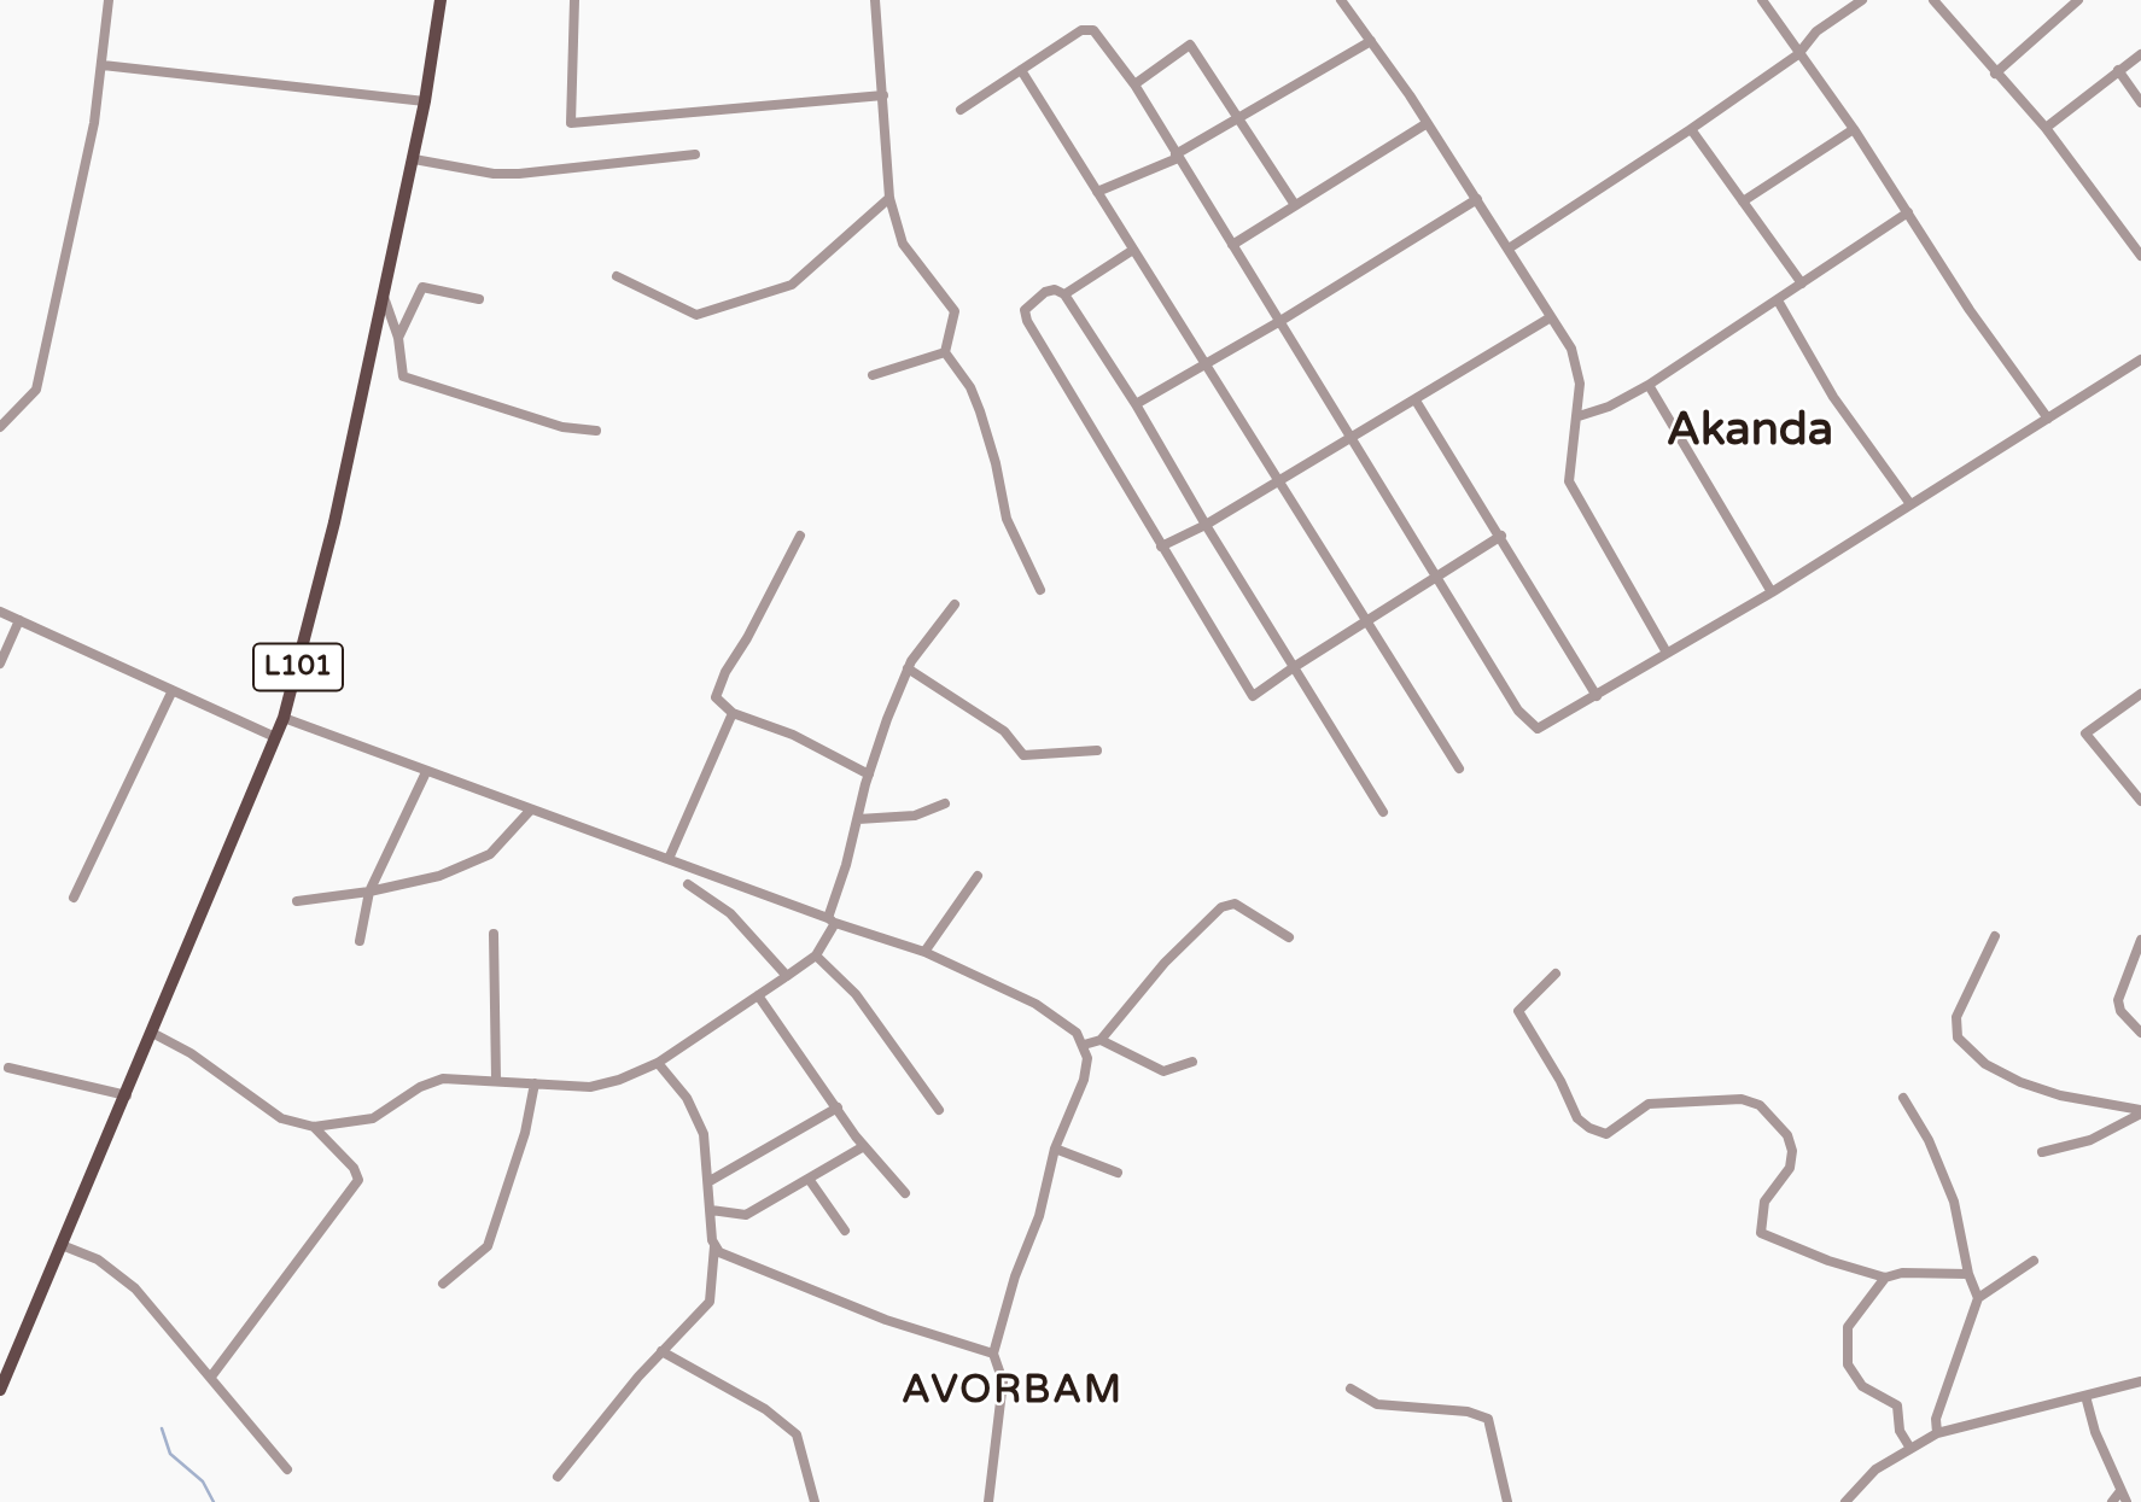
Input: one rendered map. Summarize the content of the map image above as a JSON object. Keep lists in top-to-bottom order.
{
  "streets": {
    "main road": ["L101"]
  },
  "districts": ["Akanda", "AVORBAM"]
}
